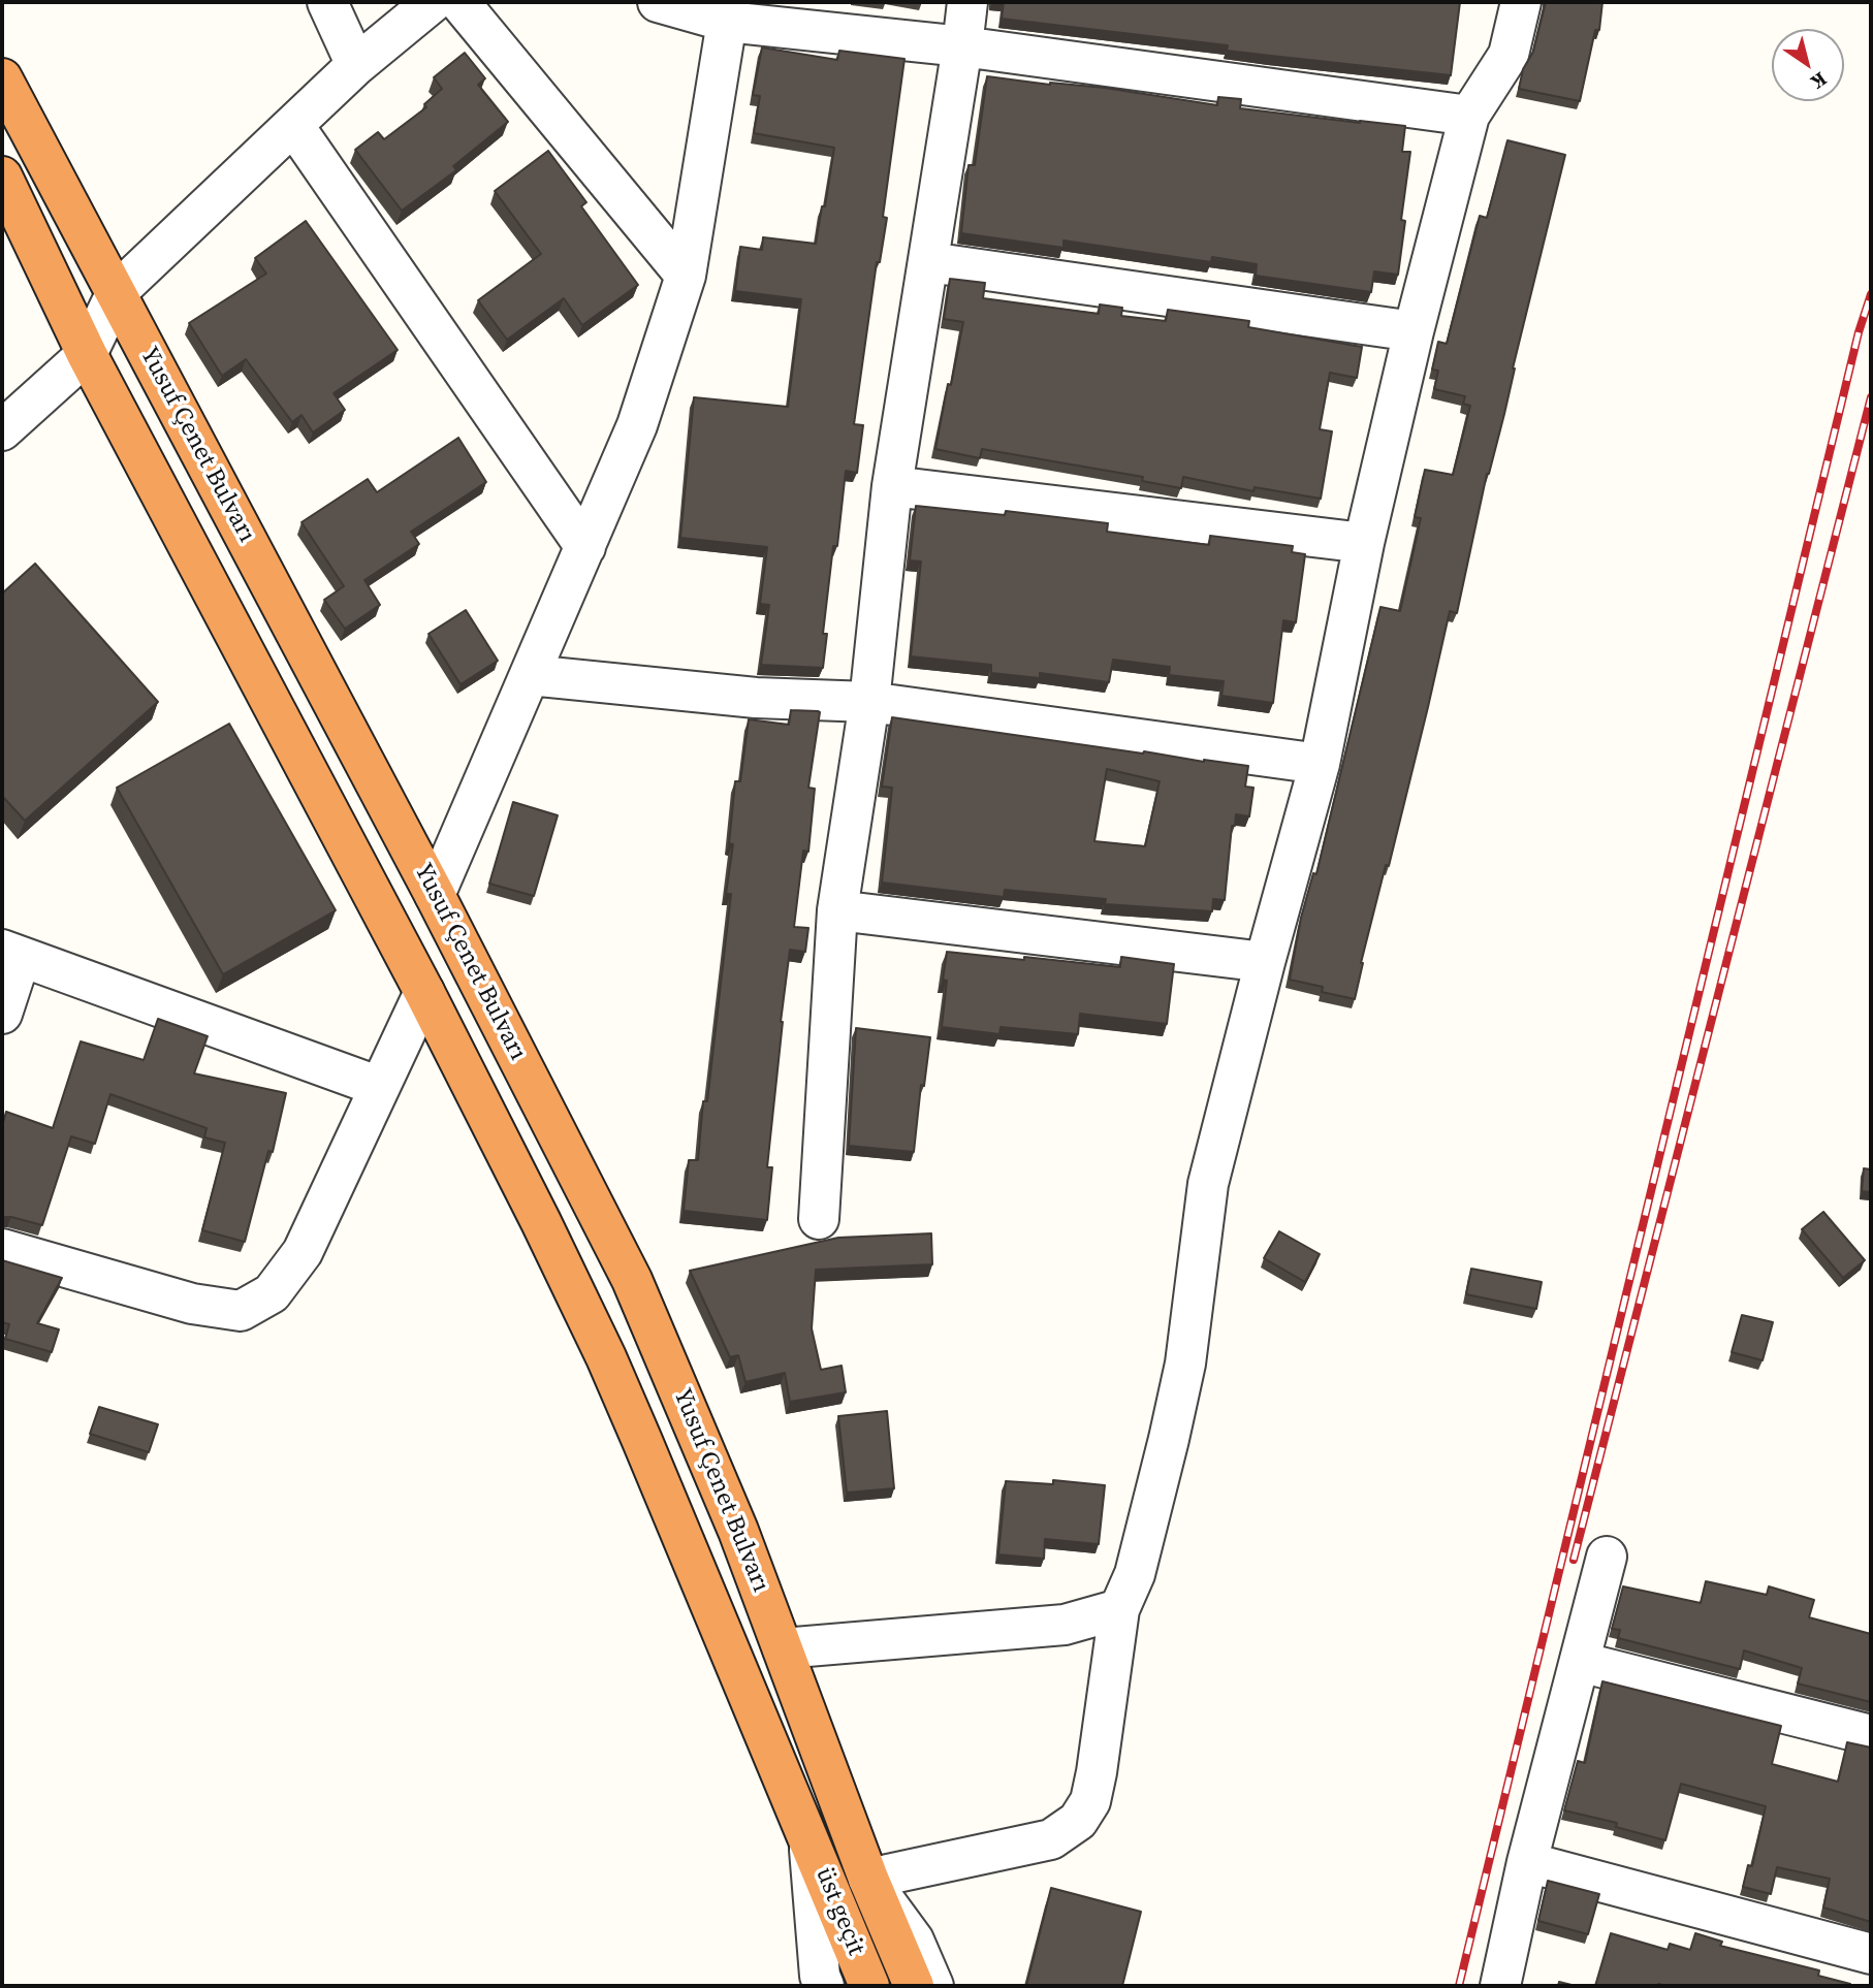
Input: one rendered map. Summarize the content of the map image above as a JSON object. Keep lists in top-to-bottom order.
{
  "streets": {
    "highway": ["Yusuf Çenet Bulvarı", "üst geçit"]
  },
  "crossings": [
    ["Yusuf Çenet Bulvarı", "üst geçit"]
  ],
  "north": "bottom right"
}
